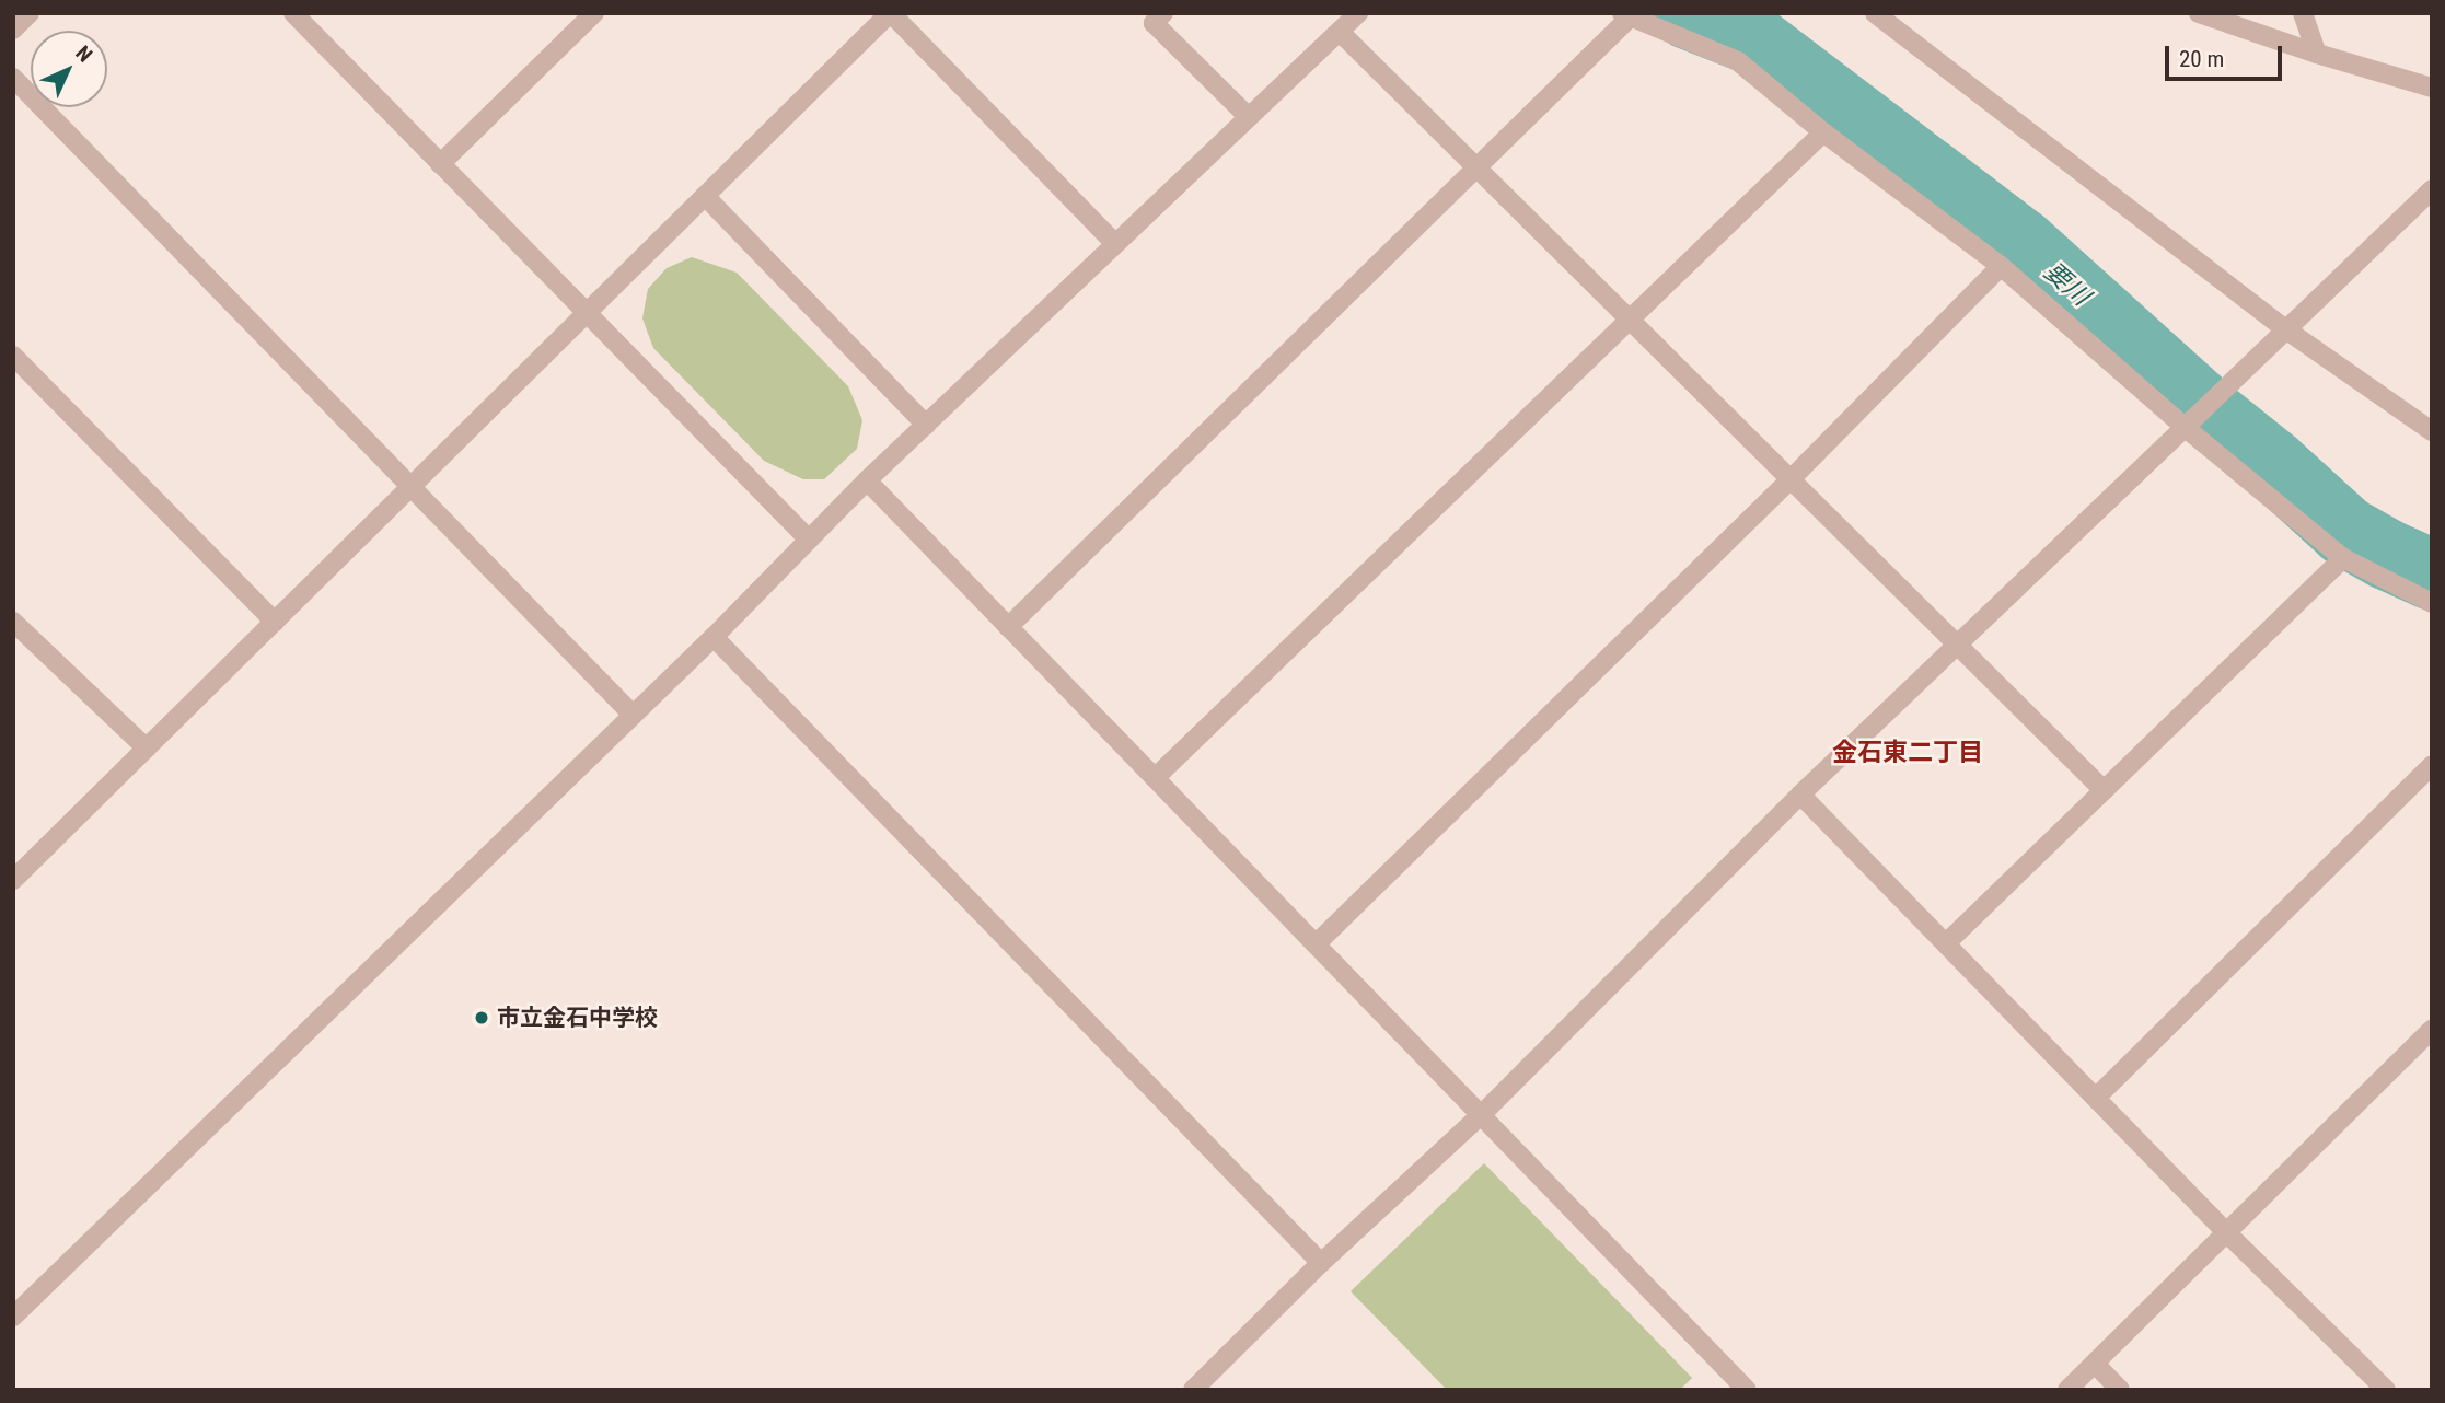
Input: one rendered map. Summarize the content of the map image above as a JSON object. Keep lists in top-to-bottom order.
{
  "districts": ["金石東二丁目"],
  "water": ["要川"],
  "places": ["市立金石中学校"],
  "scale_bar": "20 m",
  "north": "top right"
}
